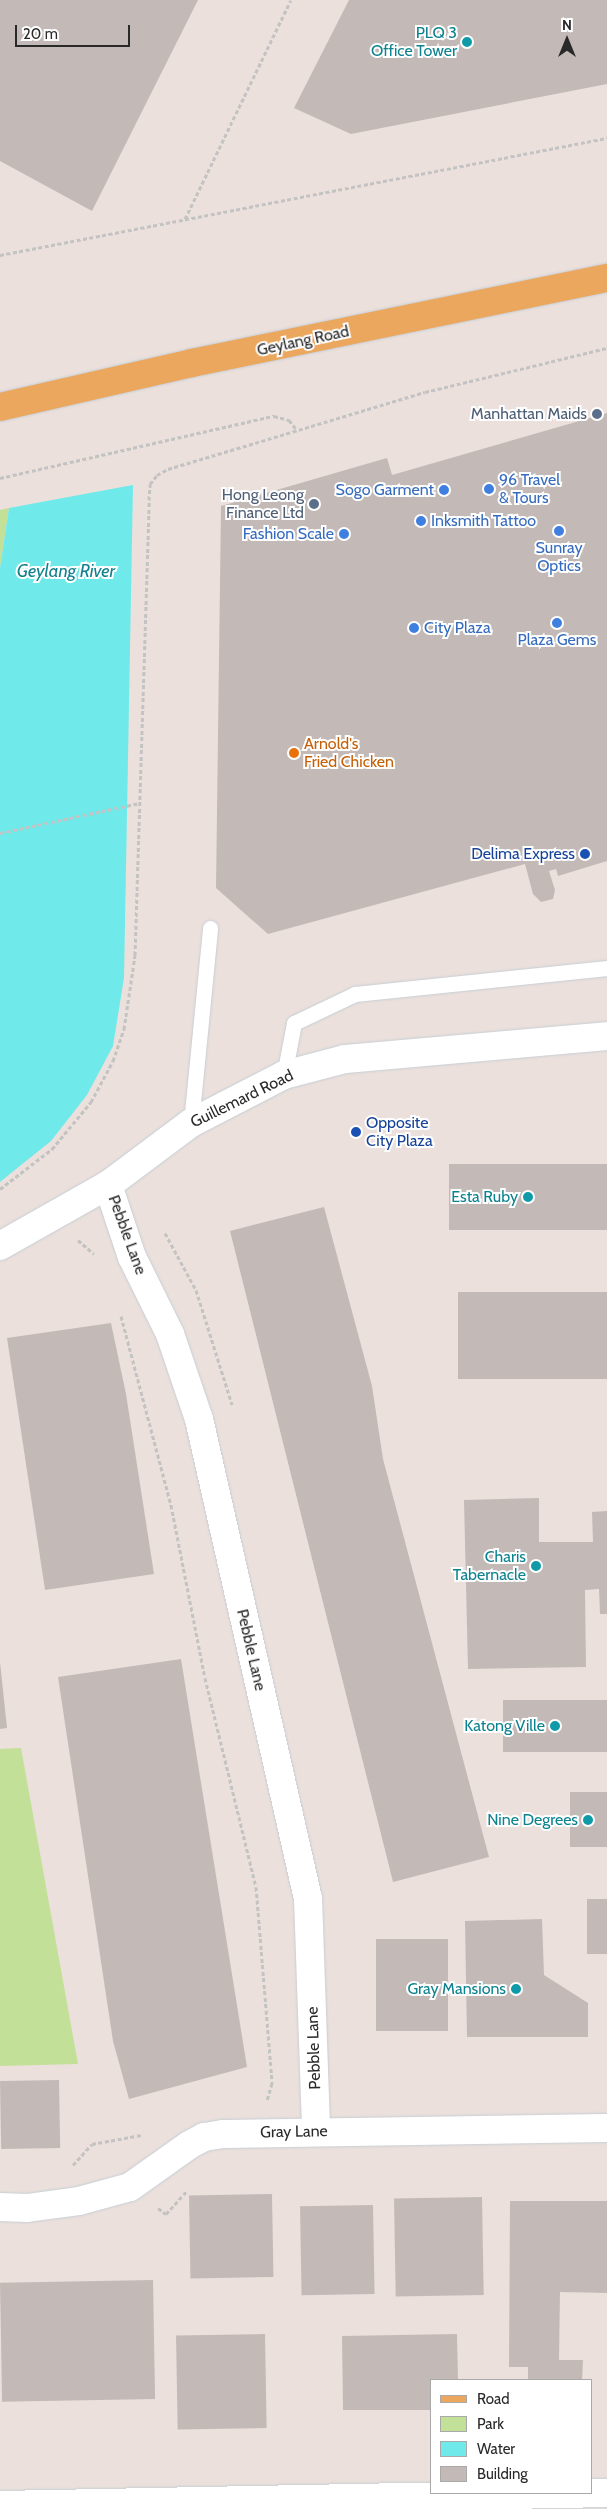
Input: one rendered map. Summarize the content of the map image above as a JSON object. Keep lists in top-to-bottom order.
{
  "streets": {
    "main road": ["Geylang Road"],
    "street": ["Guillemard Road", "Pebble Lane", "Gray Lane"]
  },
  "crossings": [
    ["Guillemard Road", "Pebble Lane"],
    ["Pebble Lane", "Gray Lane"]
  ],
  "water": ["Geylang River"],
  "places": [
    "PLQ 3 Office Tower",
    "Manhattan Maids",
    "96 Travel & Tours",
    "Sogo Garment",
    "Hong Leong Finance Ltd",
    "Inksmith Tattoo",
    "Sunray Optics",
    "Fashion Scale",
    "Plaza Gems",
    "City Plaza",
    "Arnold's Fried Chicken",
    "Delima Express",
    "Opposite City Plaza",
    "Esta Ruby",
    "Charis Tabernacle",
    "Katong Ville",
    "Nine Degrees",
    "Gray Mansions"
  ],
  "legend": [
    "Road",
    "Park",
    "Water",
    "Building"
  ],
  "scale_bar": "20 m",
  "north": "top"
}
